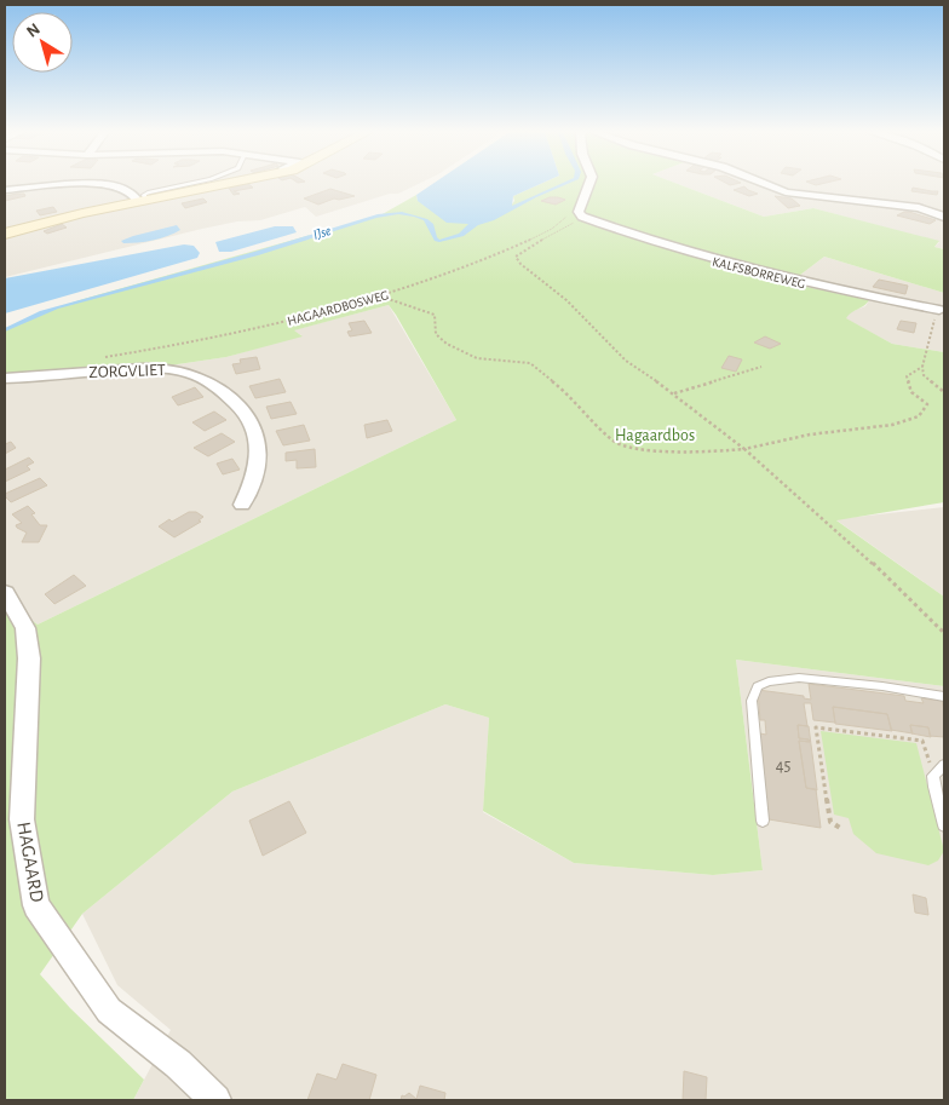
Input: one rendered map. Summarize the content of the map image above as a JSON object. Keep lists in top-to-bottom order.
{
  "streets": {
    "street": ["KALFSBORREWEG", "ZORGVLIET", "HAGAARD"],
    "path": ["HAGAARDBOSWEG"]
  },
  "water": ["IJse"],
  "parks": ["Hagaardbos"],
  "house_numbers": ["45"],
  "north": "top left"
}
